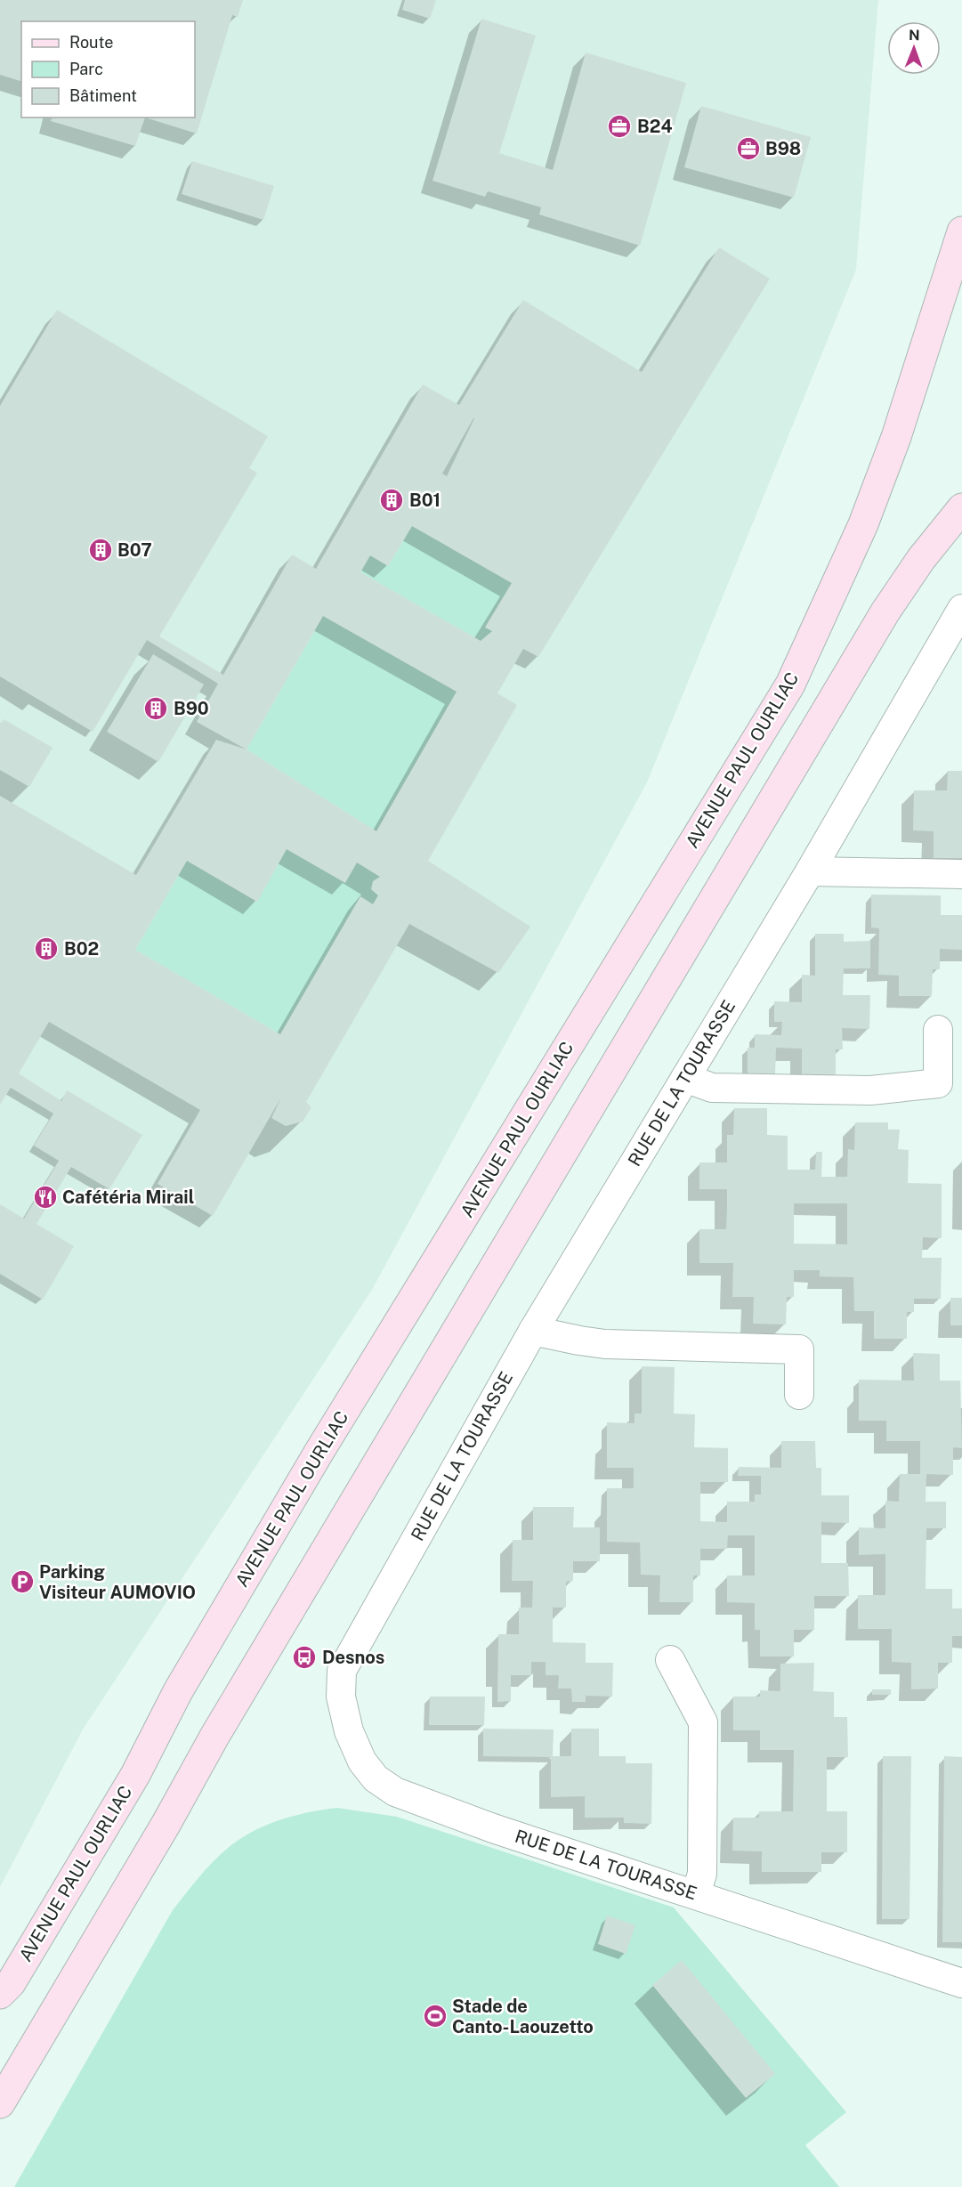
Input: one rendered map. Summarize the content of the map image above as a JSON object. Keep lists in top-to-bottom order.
{
  "streets": {
    "main road": ["AVENUE PAUL OURLIAC"],
    "street": ["RUE DE LA TOURASSE"]
  },
  "places": {
    "office": ["B24", "B98"],
    "building": [
      "B01",
      "B07",
      "B90",
      "B02"
    ],
    "restaurant": ["Cafétéria Mirail"],
    "parking": ["Parking Visiteur AUMOVIO"],
    "bus stop": ["Desnos"],
    "sports": ["Stade de Canto-Laouzetto"]
  },
  "legend": ["Route", "Parc", "Bâtiment"],
  "north": "top"
}
